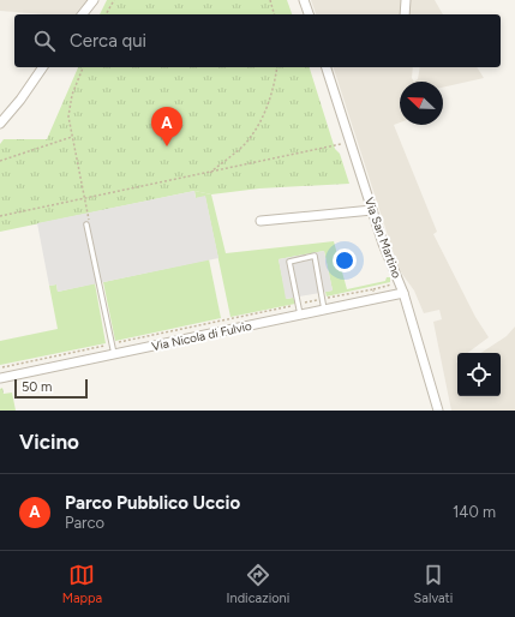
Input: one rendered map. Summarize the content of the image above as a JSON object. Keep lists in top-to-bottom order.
{
  "streets": {
    "street": ["Via San Martino", "Via Nicola di Fulvio"]
  },
  "crossings": [
    ["Via San Martino", "Via Nicola di Fulvio"]
  ],
  "scale_bar": "50 m",
  "north": "top left",
  "page": {
    "search": "Cerca qui",
    "pins": "A",
    "scale": "50 m",
    "heading": "Vicino",
    "list": [
      {
        "mark": "A",
        "name": "Parco Pubblico Uccio",
        "note": "Parco",
        "value": "140 m"
      }
    ],
    "nav": ["Mappa", "Indicazioni", "Salvati"]
  }
}
